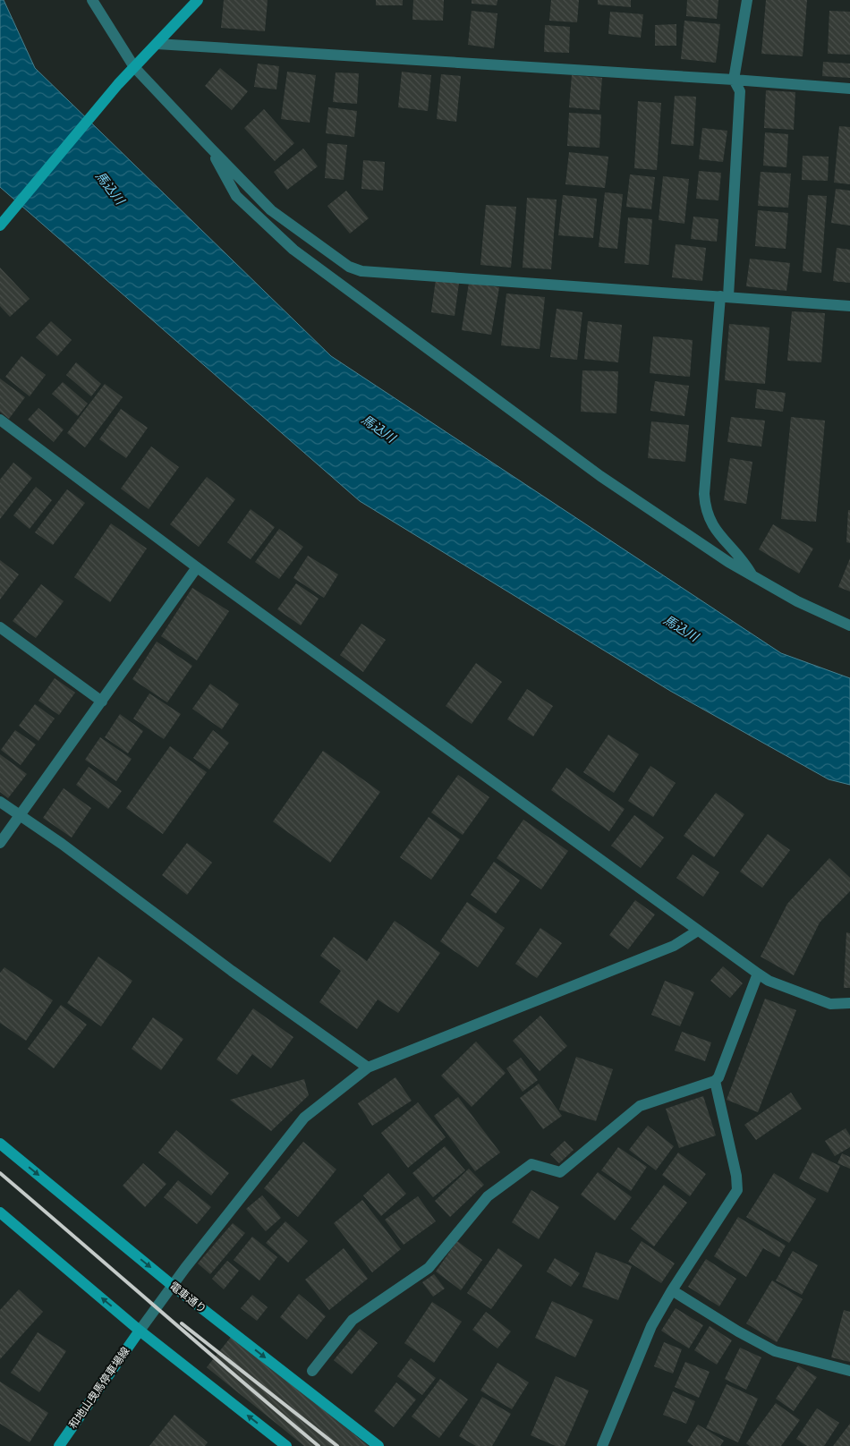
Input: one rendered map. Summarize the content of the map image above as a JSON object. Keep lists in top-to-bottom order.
{
  "streets": {
    "street": ["電車通り", "和地山曳馬停車場線"]
  },
  "water": ["馬込川"]
}
